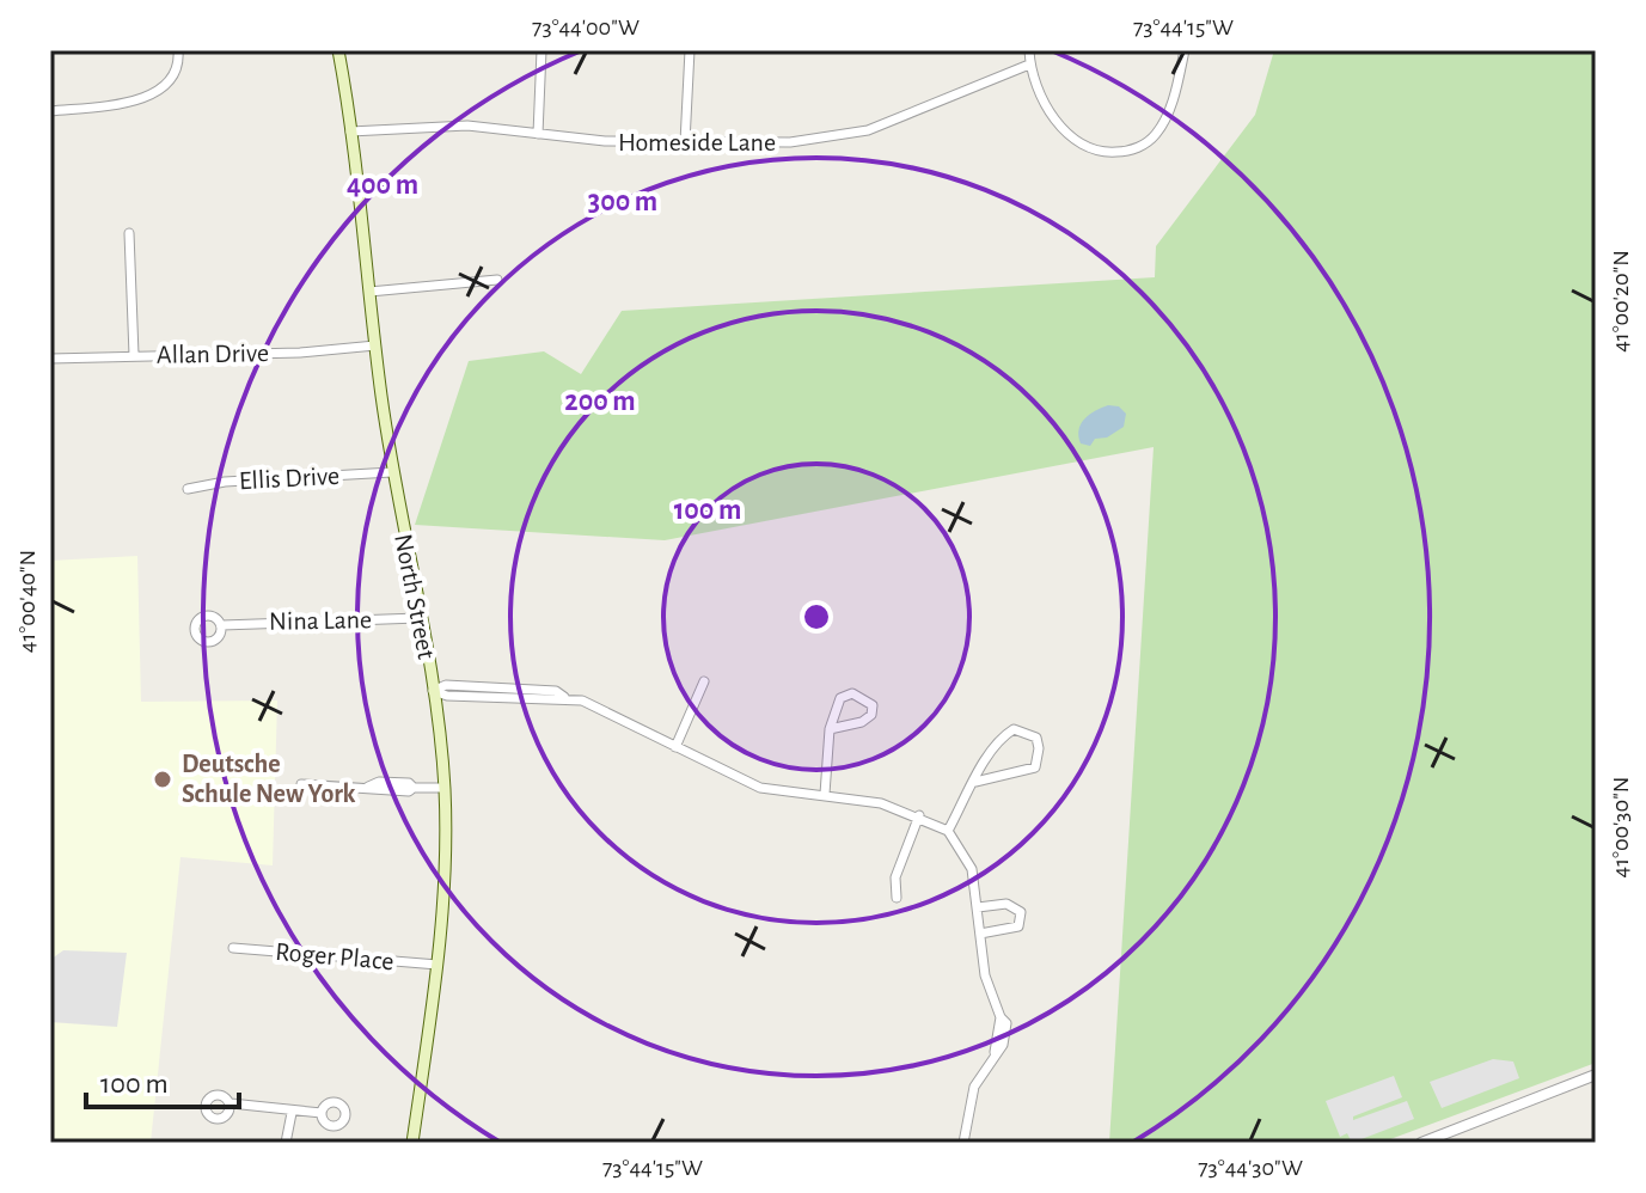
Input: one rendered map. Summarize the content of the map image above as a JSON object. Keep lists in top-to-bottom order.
{
  "streets": {
    "main road": ["North Street"],
    "street": [
      "Homeside Lane",
      "Allan Drive",
      "Ellis Drive",
      "Nina Lane",
      "Roger Place"
    ]
  },
  "crossings": [
    ["Homeside Lane", "North Street"],
    ["Allan Drive", "North Street"],
    ["Ellis Drive", "North Street"],
    ["North Street", "Nina Lane"],
    ["North Street", "Roger Place"]
  ],
  "places": ["Deutsche Schule New York"],
  "scale_bar": "100 m",
  "coordinates": [
    "73°44'00\"W",
    "73°44'15\"W",
    "41°00'20\"N",
    "41°00'40\"N",
    "41°00'30\"N",
    "73°44'30\"W"
  ],
  "rings": [
    "400 m",
    "300 m",
    "200 m",
    "100 m"
  ]
}
